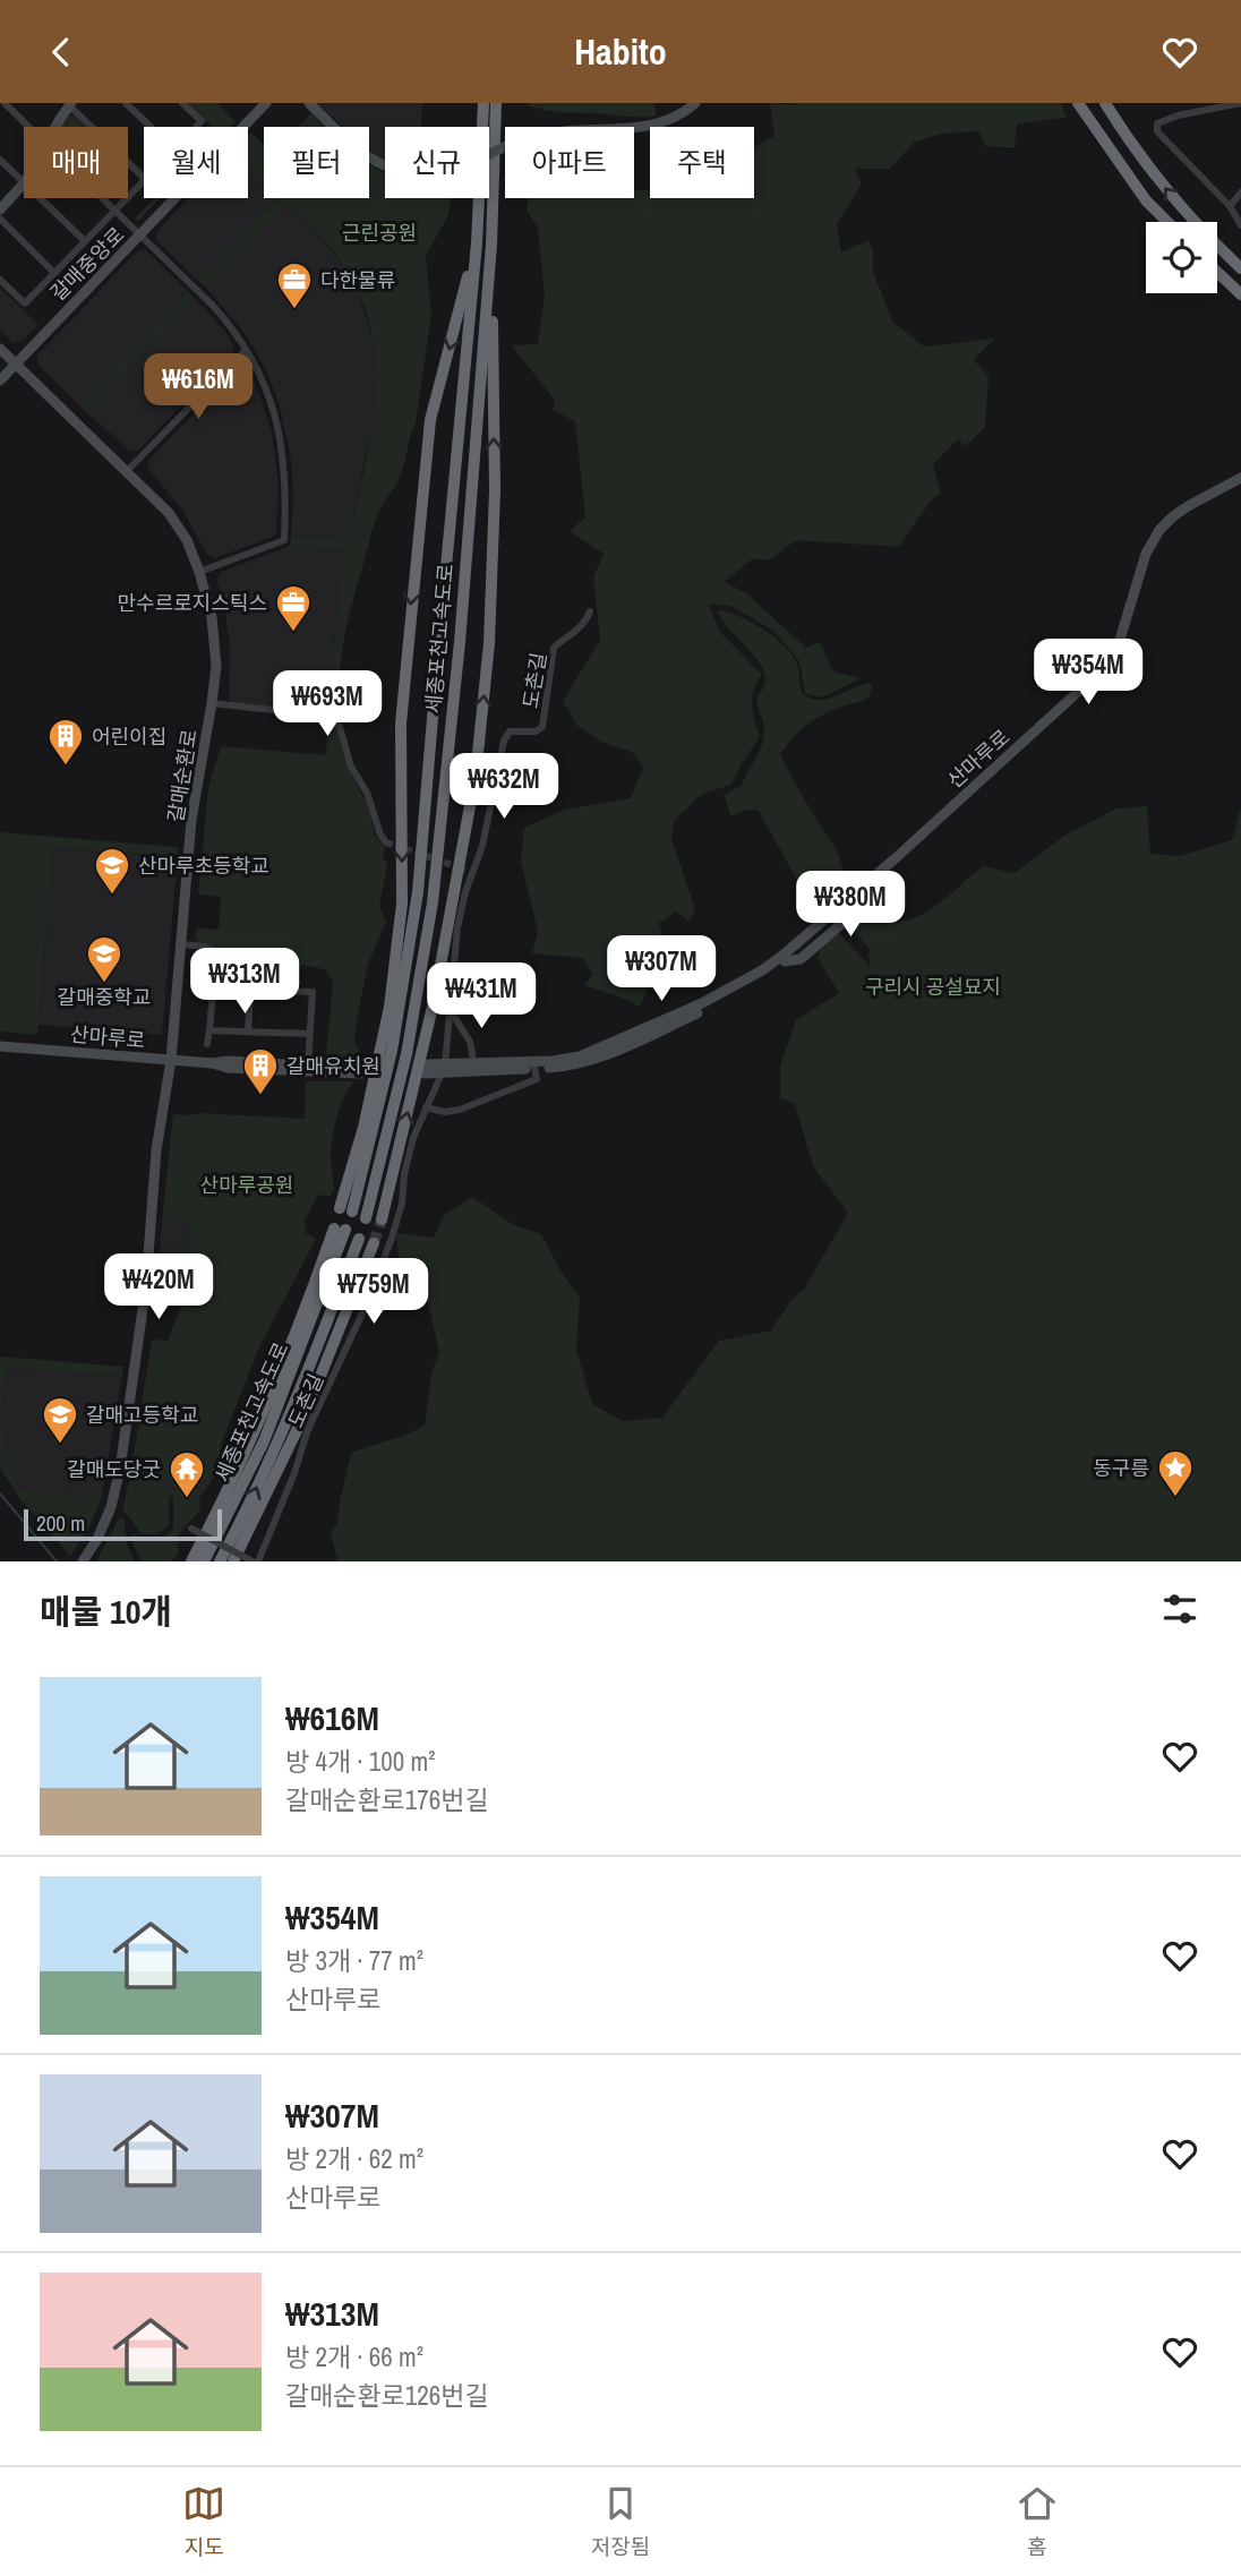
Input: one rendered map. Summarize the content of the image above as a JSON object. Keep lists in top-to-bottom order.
{
  "streets": {
    "highway": ["세종포천고속도로"],
    "street": [
      "갈매중앙로",
      "도촌길",
      "산마루로",
      "갈매순환로"
    ]
  },
  "crossings": [
    ["갈매중앙로", "갈매순환로"],
    ["도촌길", "산마루로"],
    ["산마루로", "갈매순환로"]
  ],
  "parks": ["근린공원", "구리시 공설묘지", "산마루공원"],
  "places": {
    "office": ["다한물류", "만수르로지스틱스"],
    "building": ["어린이집", "갈매유치원"],
    "school or university": ["산마루초등학교", "갈매중학교", "갈매고등학교"],
    "place": ["동구릉"],
    "temple": ["갈매도당굿"]
  },
  "scale_bar": "200 m",
  "page": {
    "header": "Habito",
    "chip": [
      "매매",
      "월세",
      "필터",
      "신규",
      "아파트",
      "주택"
    ],
    "price": [
      "₩616M",
      "₩354M",
      "₩693M",
      "₩632M",
      "₩380M",
      "₩307M",
      "₩313M",
      "₩431M",
      "₩420M",
      "₩759M"
    ],
    "scale": "200 m",
    "heading": "매물 10개",
    "list": [
      {
        "name": "₩616M",
        "note": "방 4개 · 100 m² · 갈매순환로176번길"
      },
      {
        "name": "₩354M",
        "note": "방 3개 · 77 m² · 산마루로"
      },
      {
        "name": "₩307M",
        "note": "방 2개 · 62 m² · 산마루로"
      },
      {
        "name": "₩313M",
        "note": "방 2개 · 66 m² · 갈매순환로126번길"
      }
    ],
    "tabs": ["지도", "저장됨", "홈"]
  }
}
